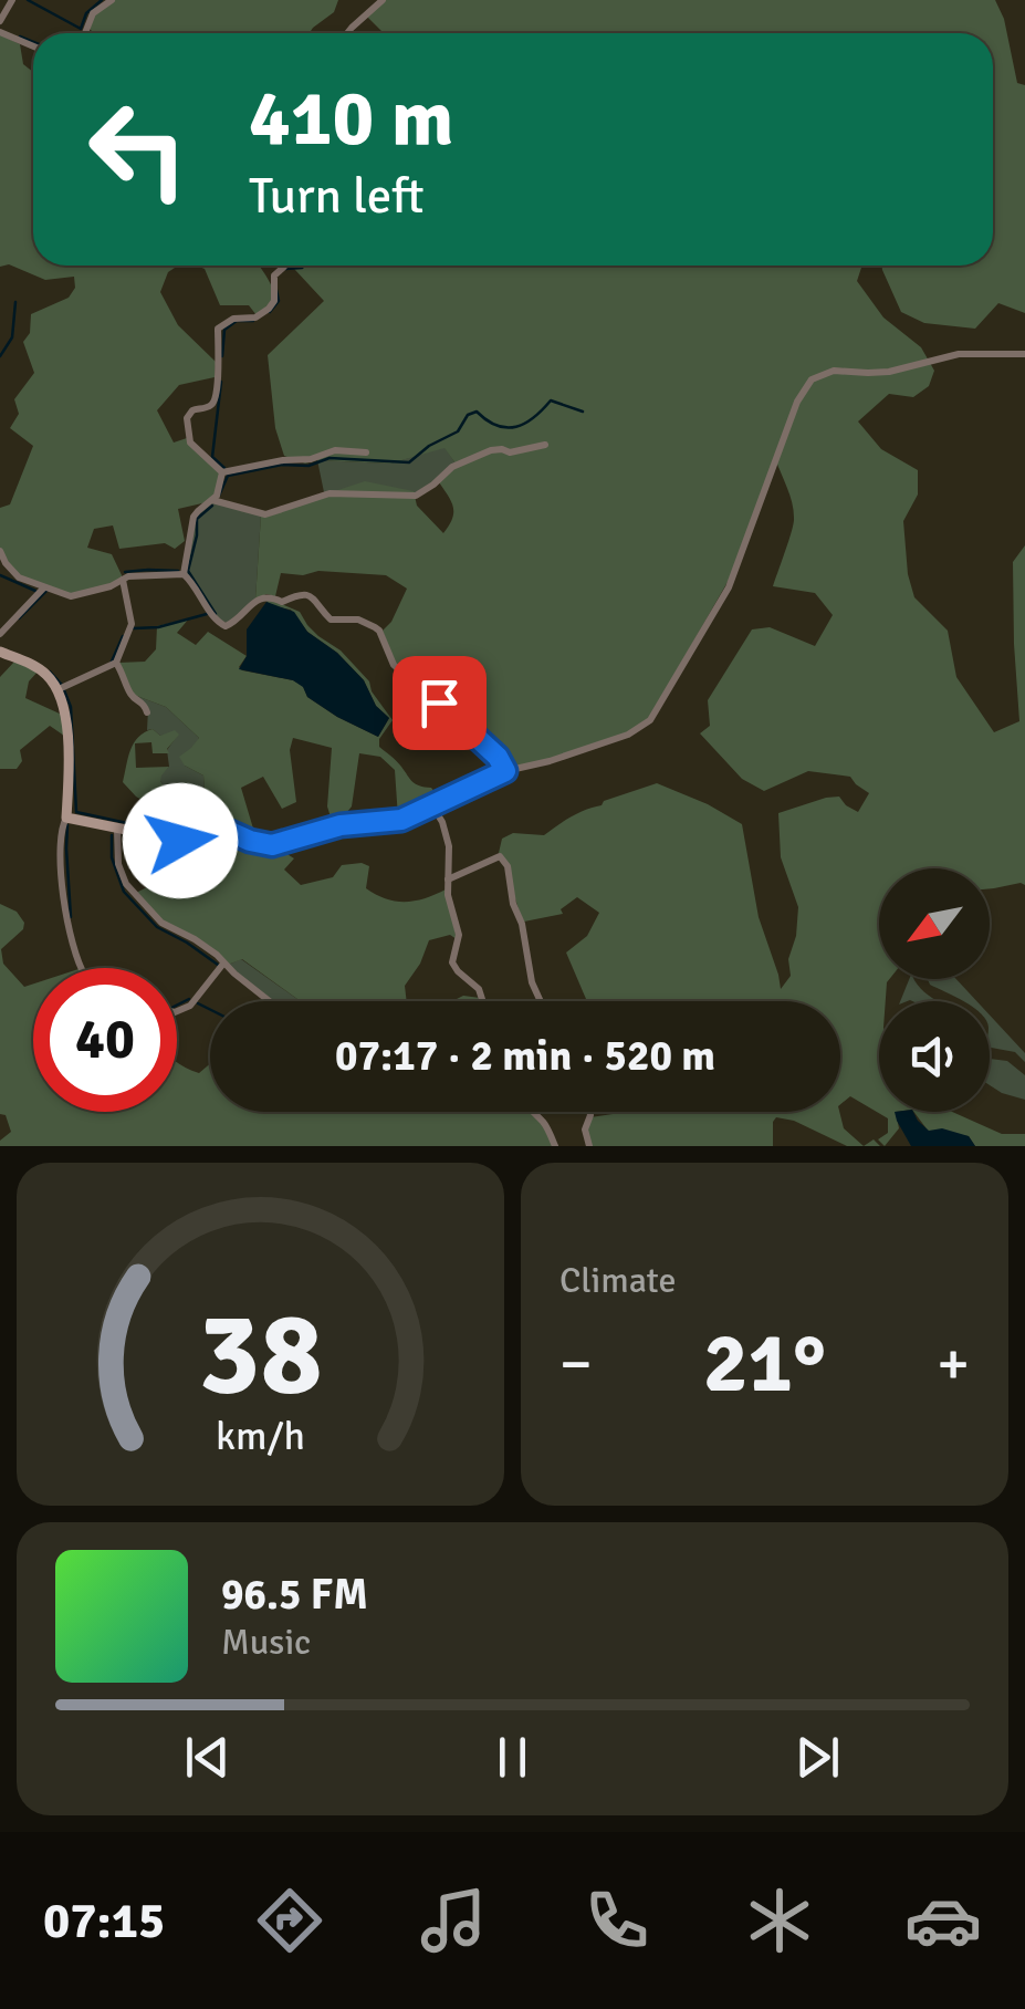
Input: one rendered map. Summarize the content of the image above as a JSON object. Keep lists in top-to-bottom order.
{
  "north": "bottom left",
  "page": {
    "turn": ["410 m", "Turn left"],
    "limit": "40",
    "trip": "07:17 · 2 min · 520 m",
    "tile": "Climate",
    "heat": ["−", "21°", "+"],
    "song": ["96.5 FM", "Music"],
    "tabs": "07:15",
    "gauge": ["38", "km/h"]
  }
}
